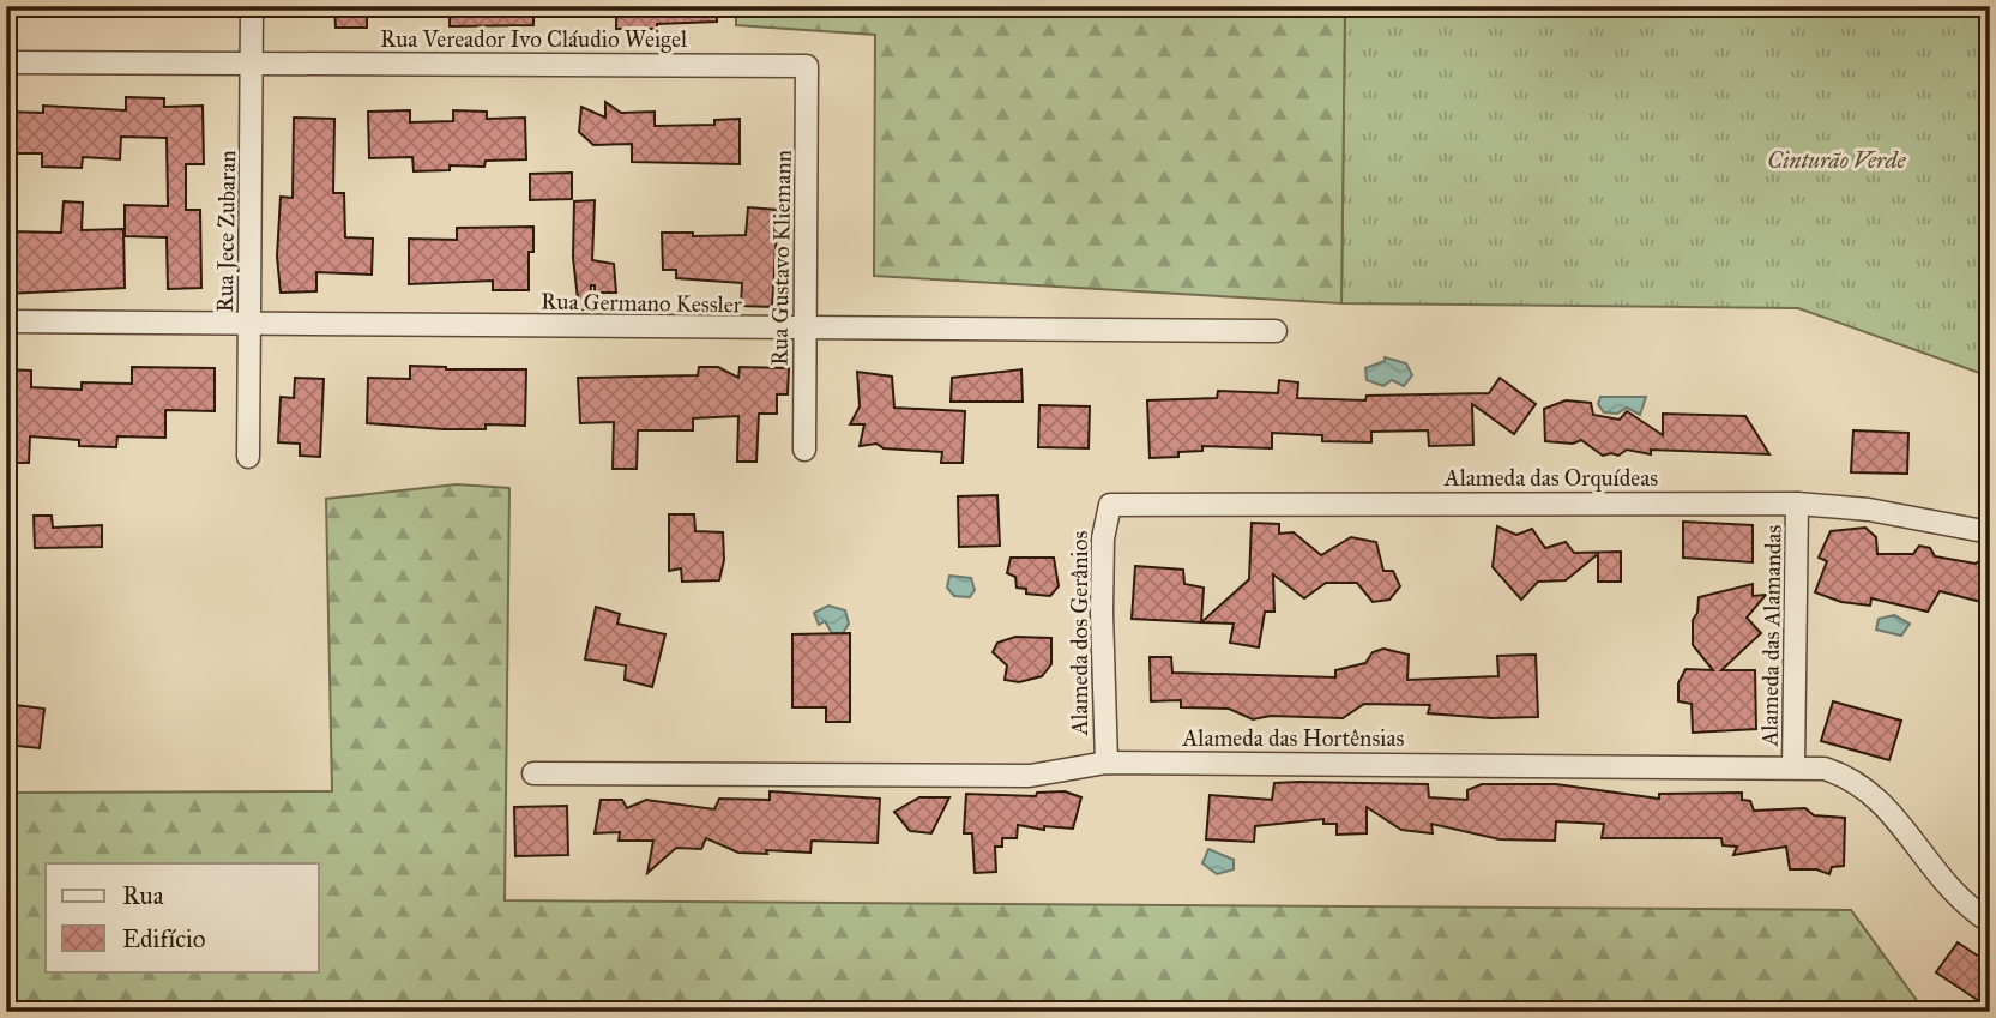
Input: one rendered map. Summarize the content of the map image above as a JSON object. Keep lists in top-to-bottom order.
{
  "streets": {
    "street": [
      "Rua Vereador Ivo Cláudio Weigel",
      "Rua Jece Zubaran",
      "Rua Gustavo Kliemann",
      "Rua Germano Kessler",
      "Alameda das Orquídeas",
      "Alameda dos Gerânios",
      "Alameda das Alamandas",
      "Alameda das Hortênsias"
    ]
  },
  "crossings": [
    ["Rua Vereador Ivo Cláudio Weigel", "Rua Jece Zubaran"],
    ["Rua Vereador Ivo Cláudio Weigel", "Rua Gustavo Kliemann"],
    ["Rua Jece Zubaran", "Rua Germano Kessler"],
    ["Rua Gustavo Kliemann", "Rua Germano Kessler"],
    ["Alameda das Orquídeas", "Alameda dos Gerânios"],
    ["Alameda das Orquídeas", "Alameda das Alamandas"],
    ["Alameda dos Gerânios", "Alameda das Hortênsias"],
    ["Alameda das Alamandas", "Alameda das Hortênsias"]
  ],
  "parks": ["Cinturão Verde"],
  "legend": ["Rua", "Edifício"]
}
